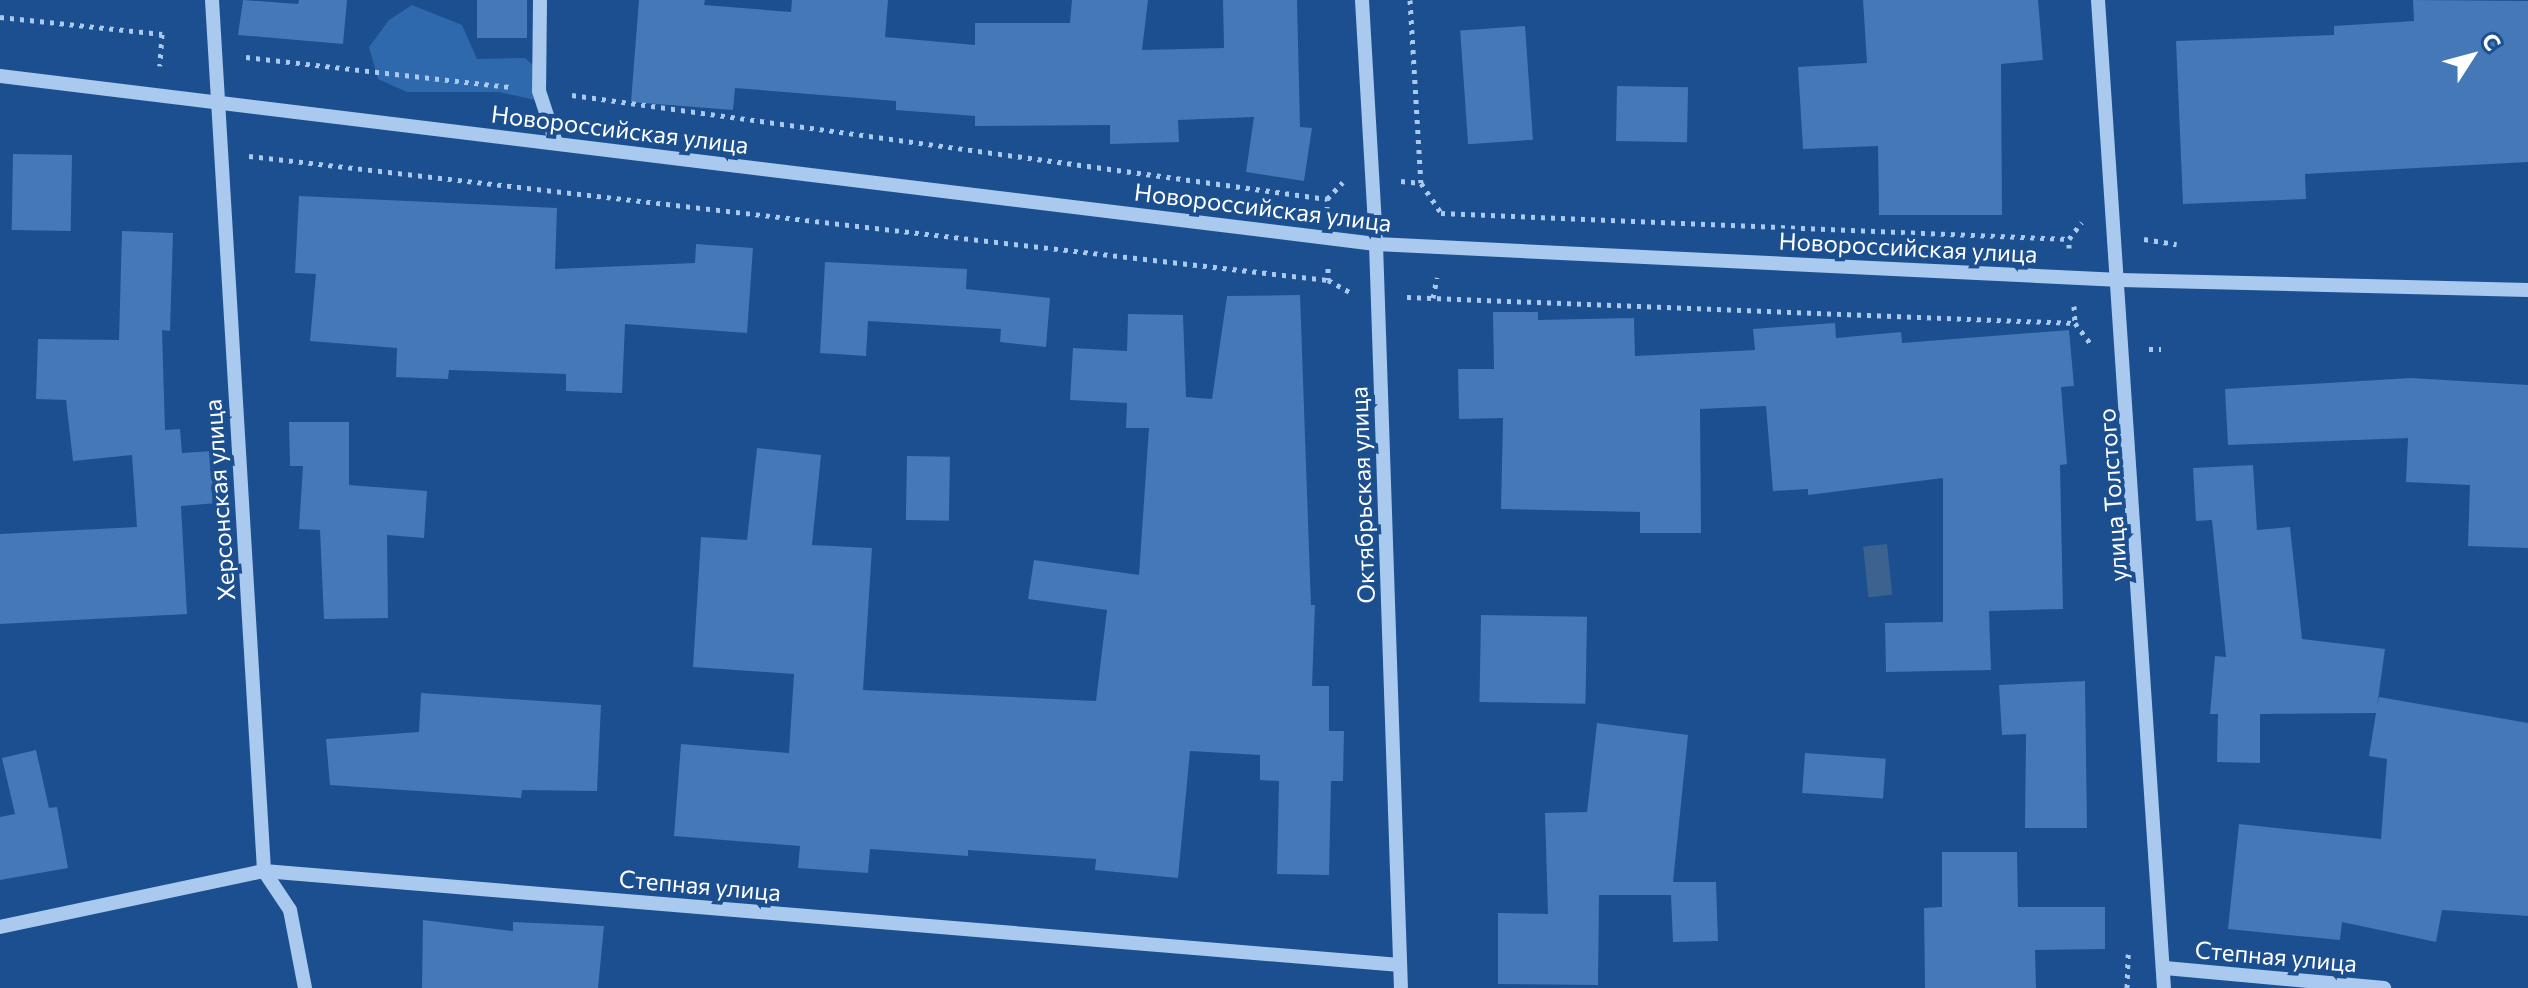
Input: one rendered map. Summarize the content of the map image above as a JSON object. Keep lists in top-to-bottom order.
{
  "streets": {
    "street": [
      "Новороссийская улица",
      "Октябрьская улица",
      "улица Толстого",
      "Херсонская улица",
      "Степная улица"
    ]
  },
  "crossings": [
    ["Новороссийская улица", "Октябрьская улица"],
    ["Новороссийская улица", "улица Толстого"],
    ["Новороссийская улица", "Херсонская улица"],
    ["Октябрьская улица", "Степная улица"],
    ["улица Толстого", "Степная улица"],
    ["Херсонская улица", "Степная улица"]
  ],
  "north": "top right"
}
